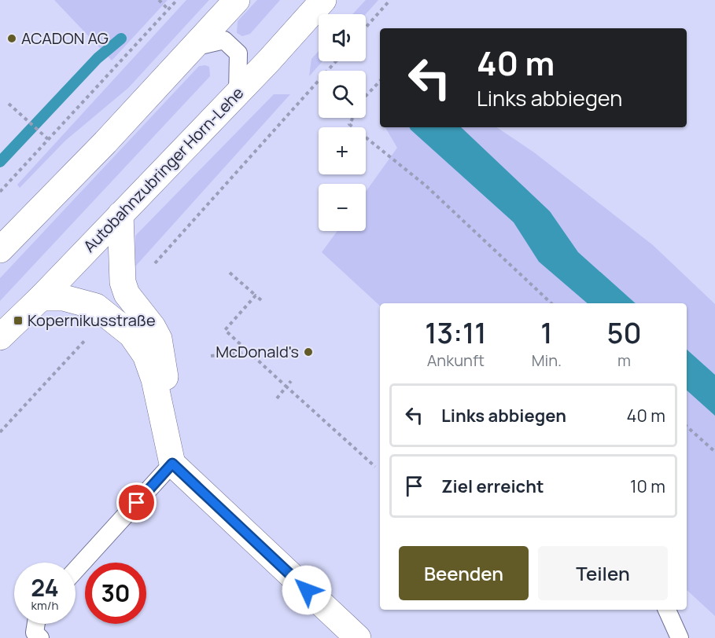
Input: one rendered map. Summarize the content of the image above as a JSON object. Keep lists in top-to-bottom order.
{
  "streets": {
    "main road": ["Autobahnzubringer Horn-Lehe"]
  },
  "places": {
    "other": ["ACADON AG", "McDonald's"],
    "transit": ["Kopernikusstraße"]
  },
  "page": {
    "map_buttons": ["+", "−"],
    "turn": ["40 m", "Links abbiegen"],
    "eta": [
      "13:11",
      "Ankunft",
      "1",
      "Min.",
      "50",
      "m"
    ],
    "list": [
      {
        "name": "Links abbiegen",
        "value": "40 m"
      },
      {
        "name": "Ziel erreicht",
        "value": "10 m"
      }
    ],
    "buttons": ["Beenden", "Teilen"],
    "speed": "24 km/h",
    "limit": "30"
  }
}
